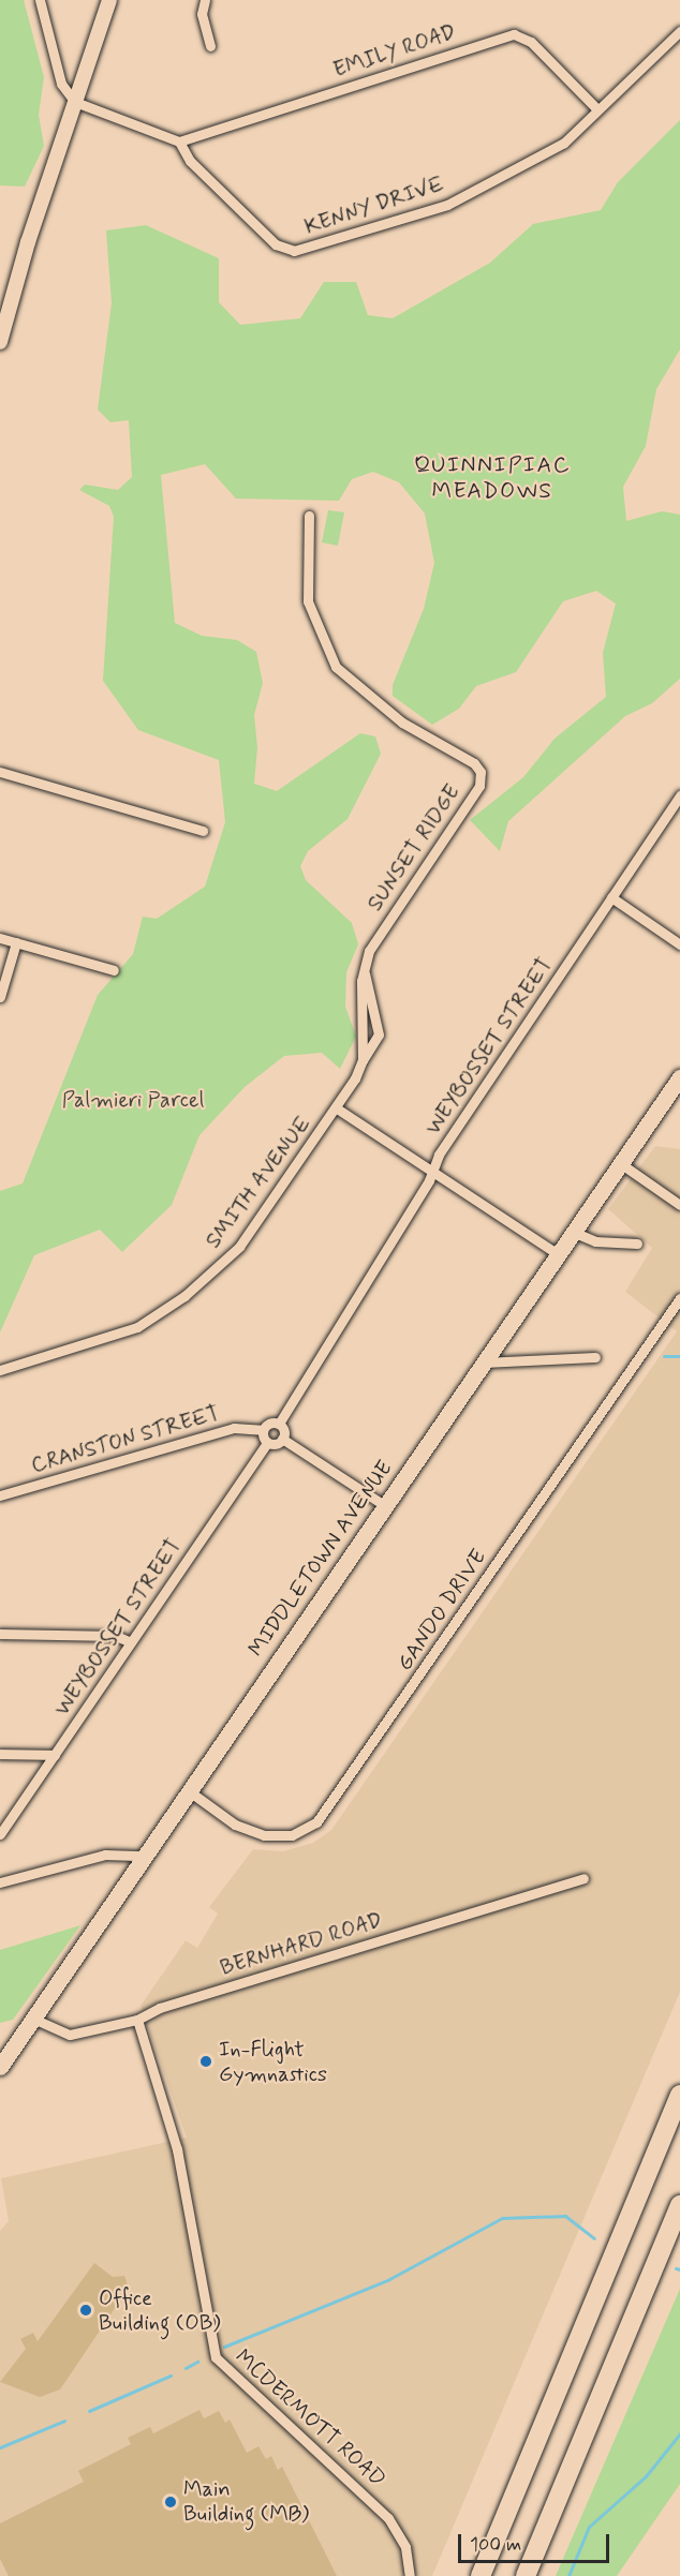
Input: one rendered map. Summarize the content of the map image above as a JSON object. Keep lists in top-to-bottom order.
{
  "streets": {
    "main road": ["MIDDLETOWN AVENUE"],
    "street": [
      "EMILY ROAD",
      "KENNY DRIVE",
      "SUNSET RIDGE",
      "WEYBOSSET STREET",
      "SMITH AVENUE",
      "CRANSTON STREET",
      "GANDO DRIVE",
      "BERNHARD ROAD",
      "MCDERMOTT ROAD"
    ]
  },
  "crossings": [
    ["EMILY ROAD", "KENNY DRIVE"],
    ["SUNSET RIDGE", "SMITH AVENUE"],
    ["MIDDLETOWN AVENUE", "GANDO DRIVE"],
    ["MIDDLETOWN AVENUE", "BERNHARD ROAD"],
    ["BERNHARD ROAD", "MCDERMOTT ROAD"]
  ],
  "districts": ["QUINNIPIAC MEADOWS"],
  "parks": ["Palmieri Parcel"],
  "places": ["In-Flight Gymnastics", "Office Building (OB)", "Main Building (MB)"],
  "scale_bar": "100 m"
}
